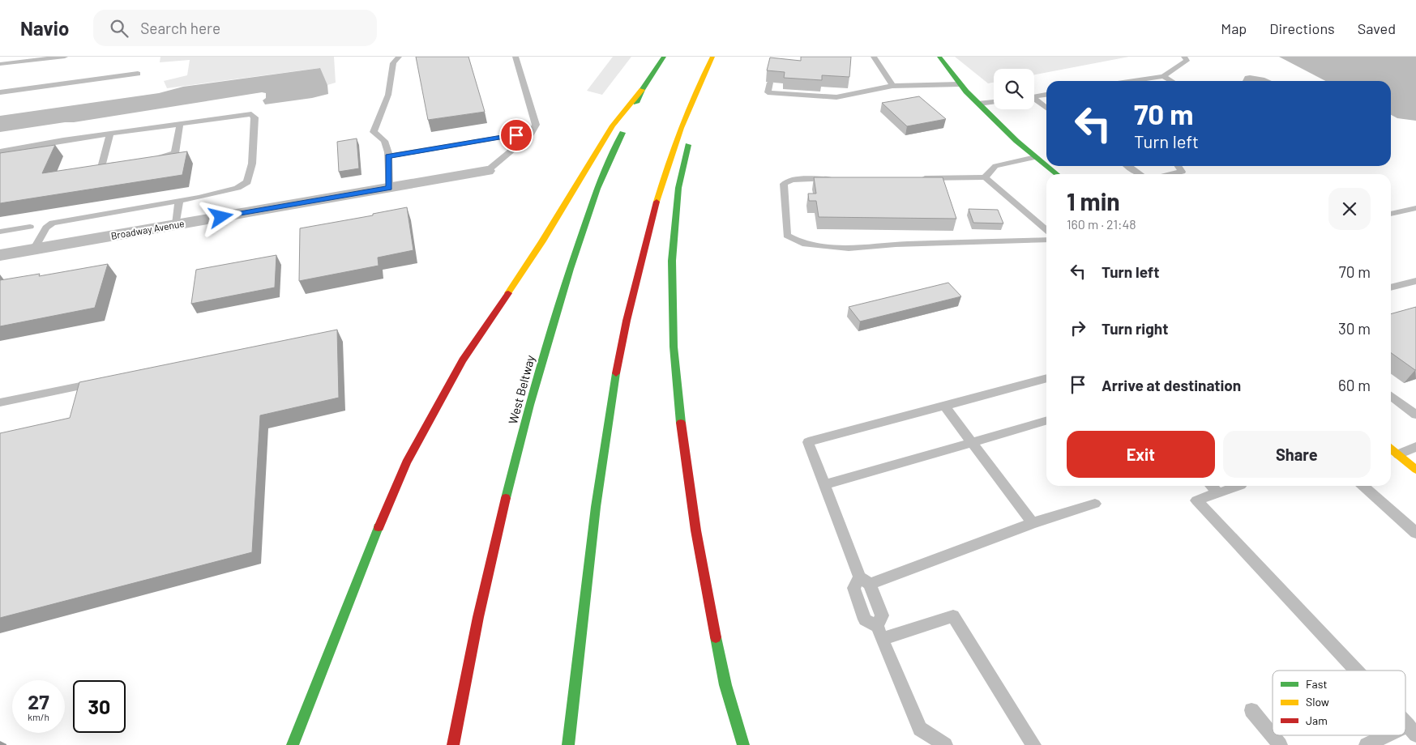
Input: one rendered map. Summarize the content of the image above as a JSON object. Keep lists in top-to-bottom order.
{
  "streets": {
    "main road": ["West Beltway"],
    "street": ["Broadway Avenue"]
  },
  "legend": ["Fast", "Slow", "Jam"],
  "page": {
    "header": "Navio",
    "search": "Search here",
    "nav": ["Map", "Directions", "Saved"],
    "turn": ["70 m", "Turn left"],
    "heading": ["1 min", "160 m · 21:48"],
    "list": [
      {
        "name": "Turn left",
        "value": "70 m"
      },
      {
        "name": "Turn right",
        "value": "30 m"
      },
      {
        "name": "Arrive at destination",
        "value": "60 m"
      }
    ],
    "buttons": ["Exit", "Share"],
    "speed": "27 km/h",
    "limit": "30"
  }
}
